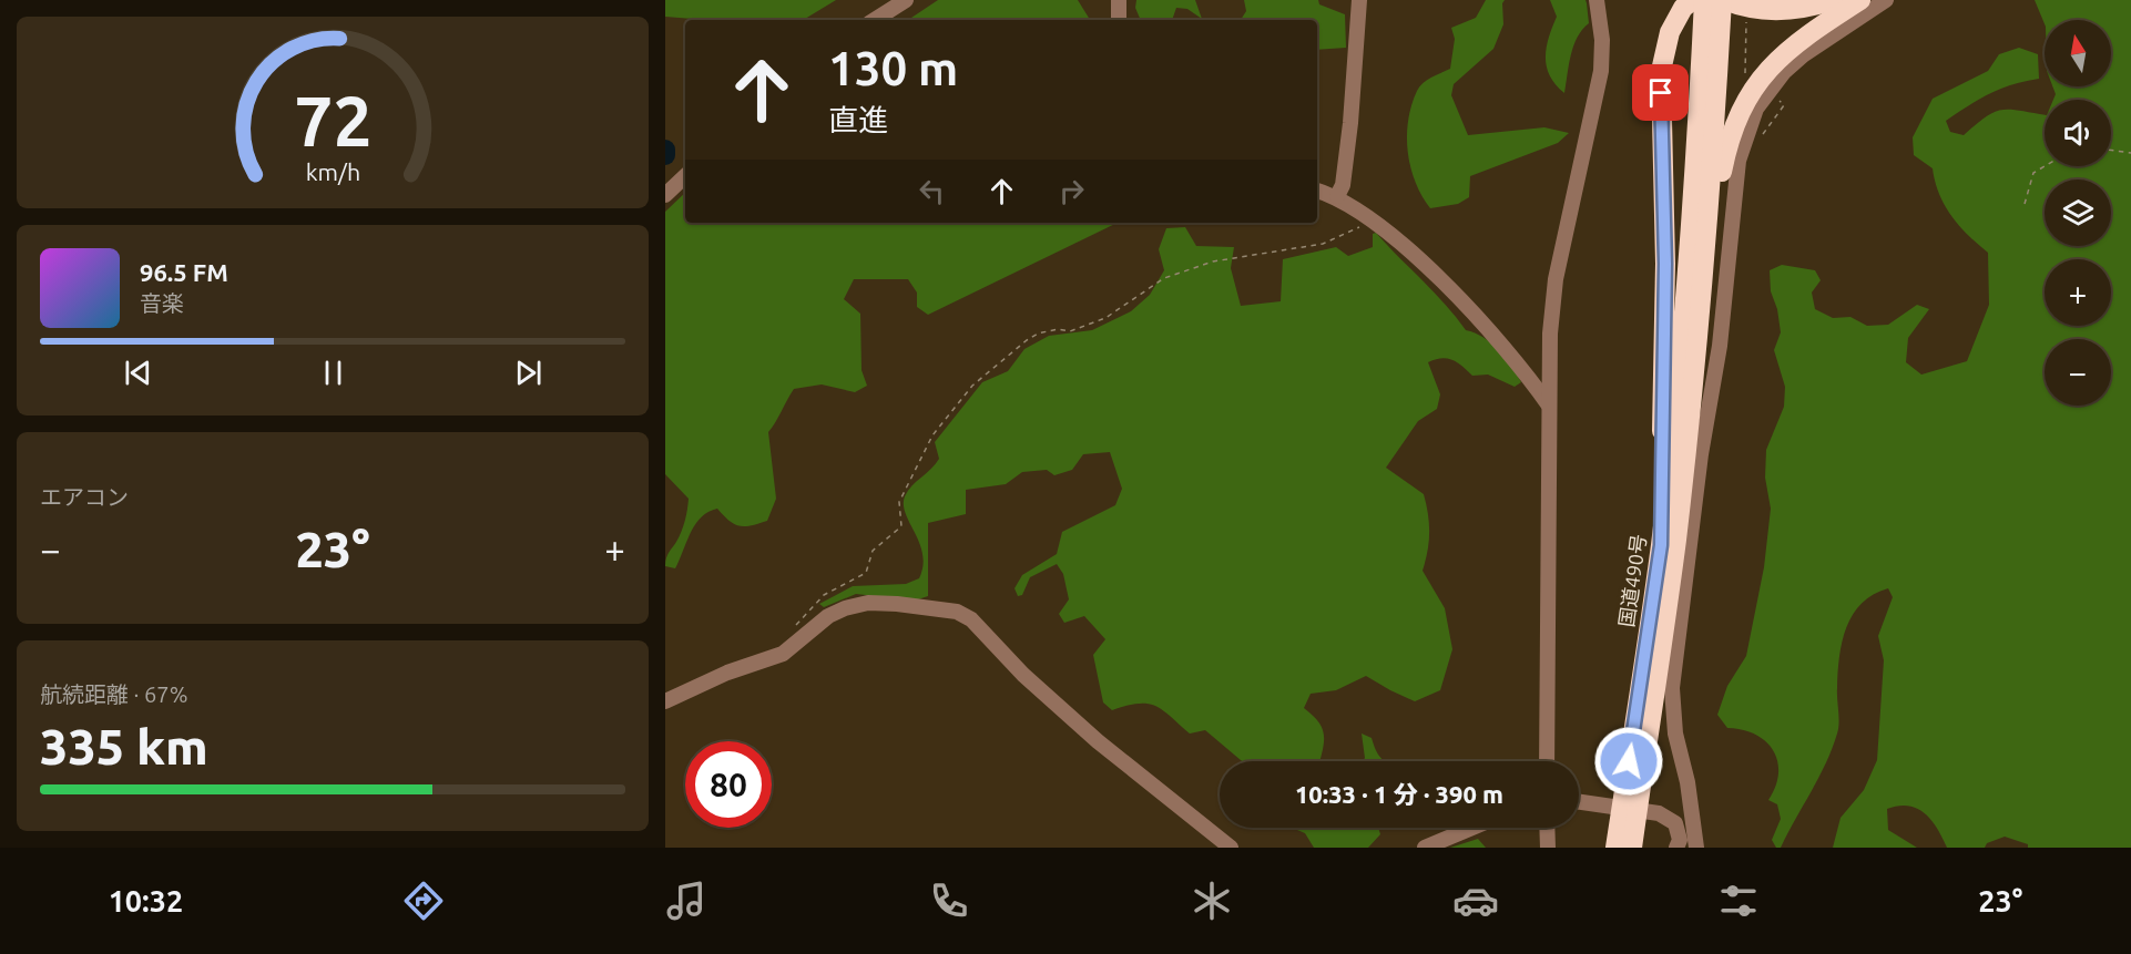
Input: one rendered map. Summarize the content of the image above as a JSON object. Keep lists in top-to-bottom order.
{
  "streets": {
    "highway": ["国道490号"]
  },
  "north": "top",
  "page": {
    "map_buttons": ["+", "−"],
    "turn": ["130 m", "直進"],
    "song": ["96.5 FM", "音楽"],
    "tile": [
      "エアコン",
      ["航続距離 · 67%", "335 km"]
    ],
    "heat": ["−", "23°", "+"],
    "limit": "80",
    "trip": "10:33 · 1 分 · 390 m",
    "tabs": ["10:32", "23°"],
    "gauge": ["72", "km/h"]
  }
}
